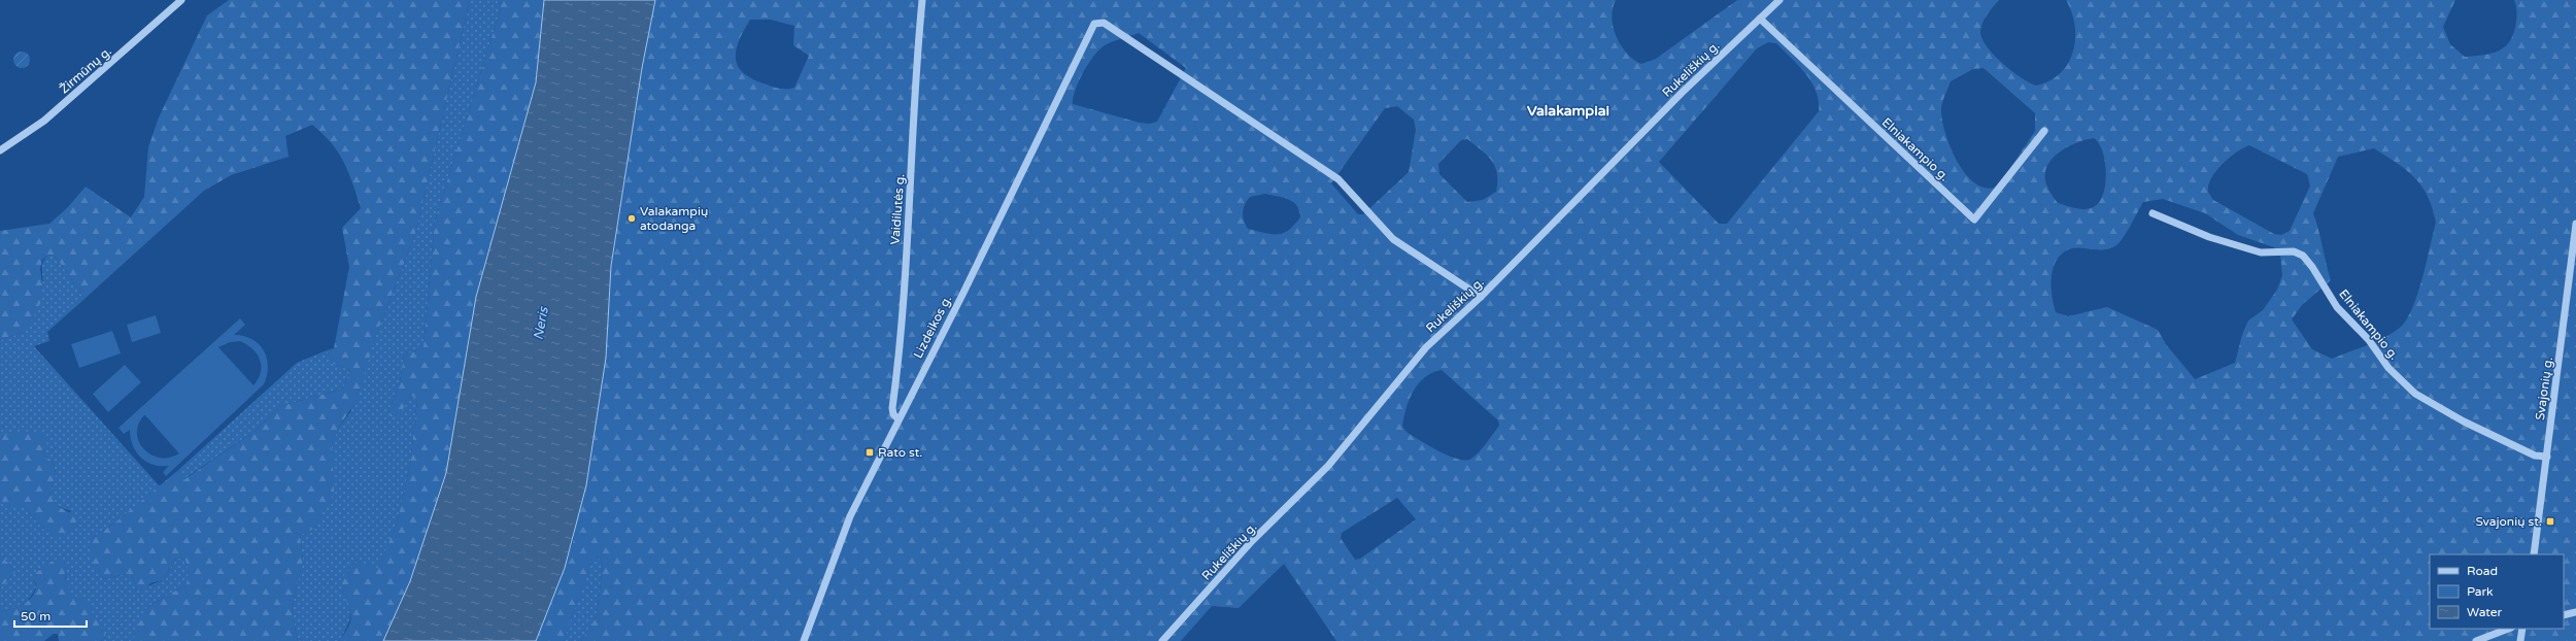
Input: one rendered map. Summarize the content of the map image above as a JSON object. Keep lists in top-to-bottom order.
{
  "streets": {
    "street": [
      "Rukeliškių g.",
      "Žirmūnų g.",
      "Elniakampio g.",
      "Vaidilutės g.",
      "Lizdeikos g.",
      "Svajonių g."
    ]
  },
  "crossings": [
    ["Rukeliškių g.", "Elniakampio g."],
    ["Rukeliškių g.", "Lizdeikos g."],
    ["Elniakampio g.", "Svajonių g."],
    ["Vaidilutės g.", "Lizdeikos g."]
  ],
  "districts": ["Valakampiai"],
  "water": ["Neris"],
  "places": {
    "other": ["Valakampių atodanga"],
    "transit": ["Rato st.", "Svajonių st."]
  },
  "legend": ["Road", "Park", "Water"],
  "scale_bar": "50 m"
}
